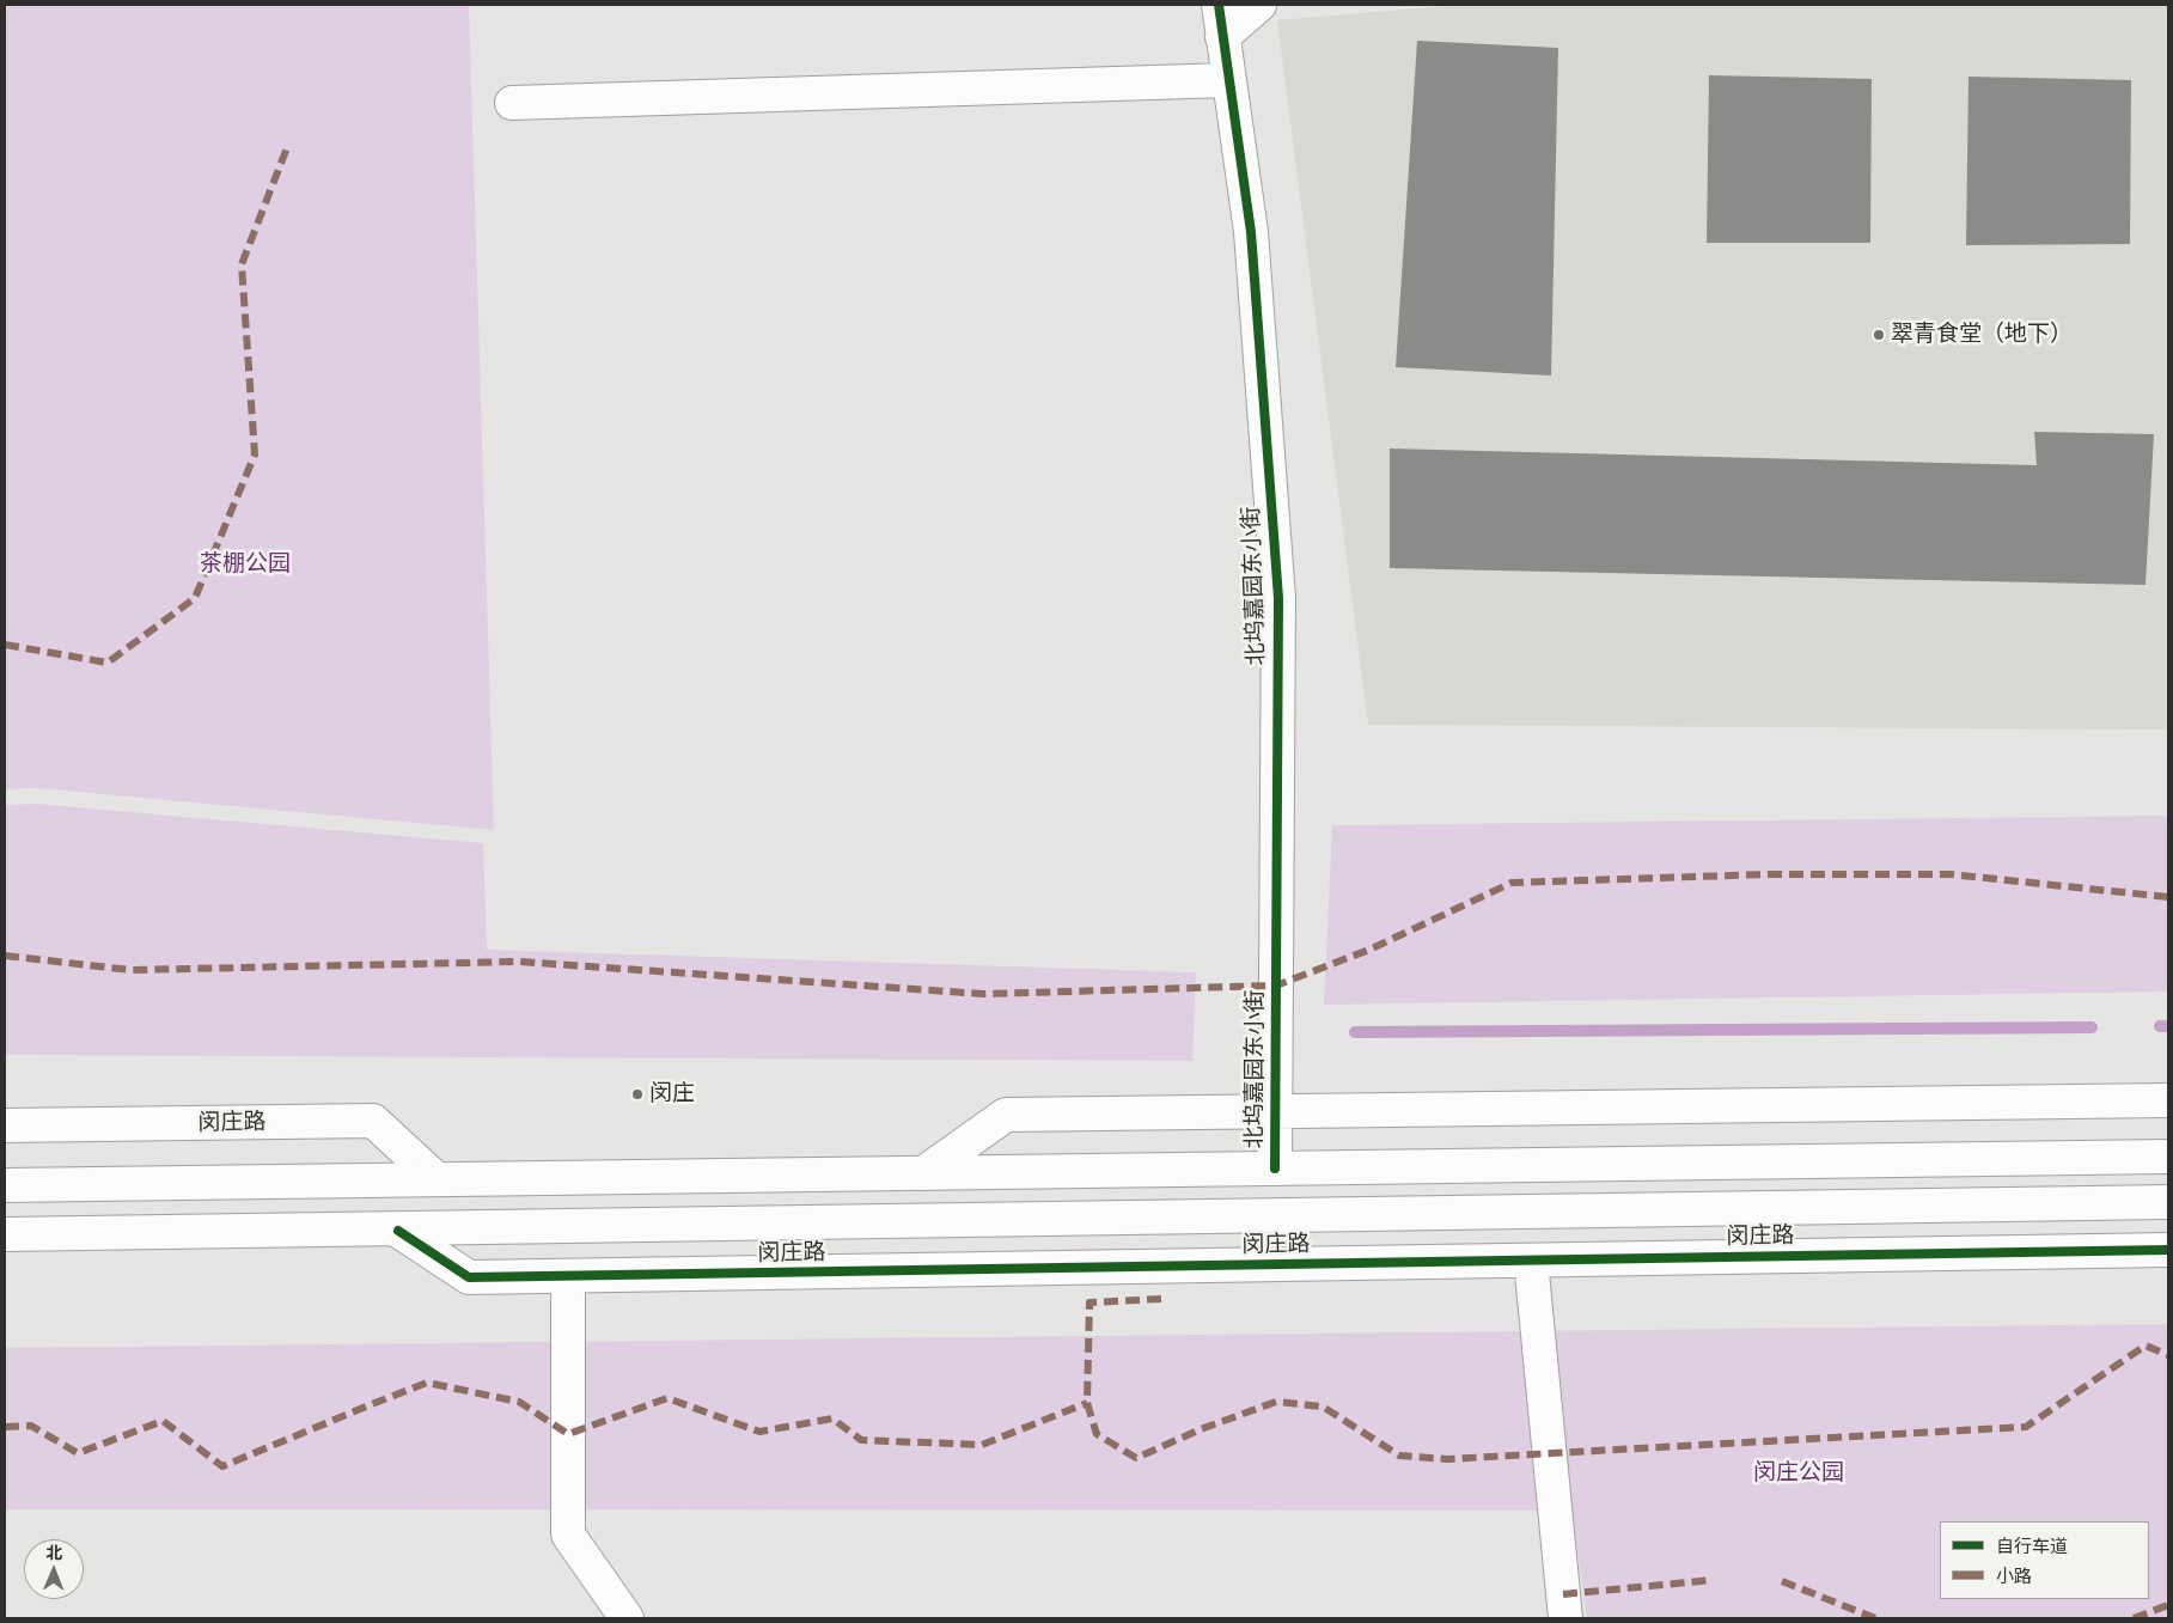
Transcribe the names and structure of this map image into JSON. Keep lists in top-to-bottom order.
{
  "streets": {
    "street": ["北坞嘉园东小街", "闵庄路"]
  },
  "parks": ["茶棚公园", "闵庄公园"],
  "places": ["翠青食堂（地下）", "闵庄"],
  "legend": ["自行车道", "小路"],
  "north": "top"
}
